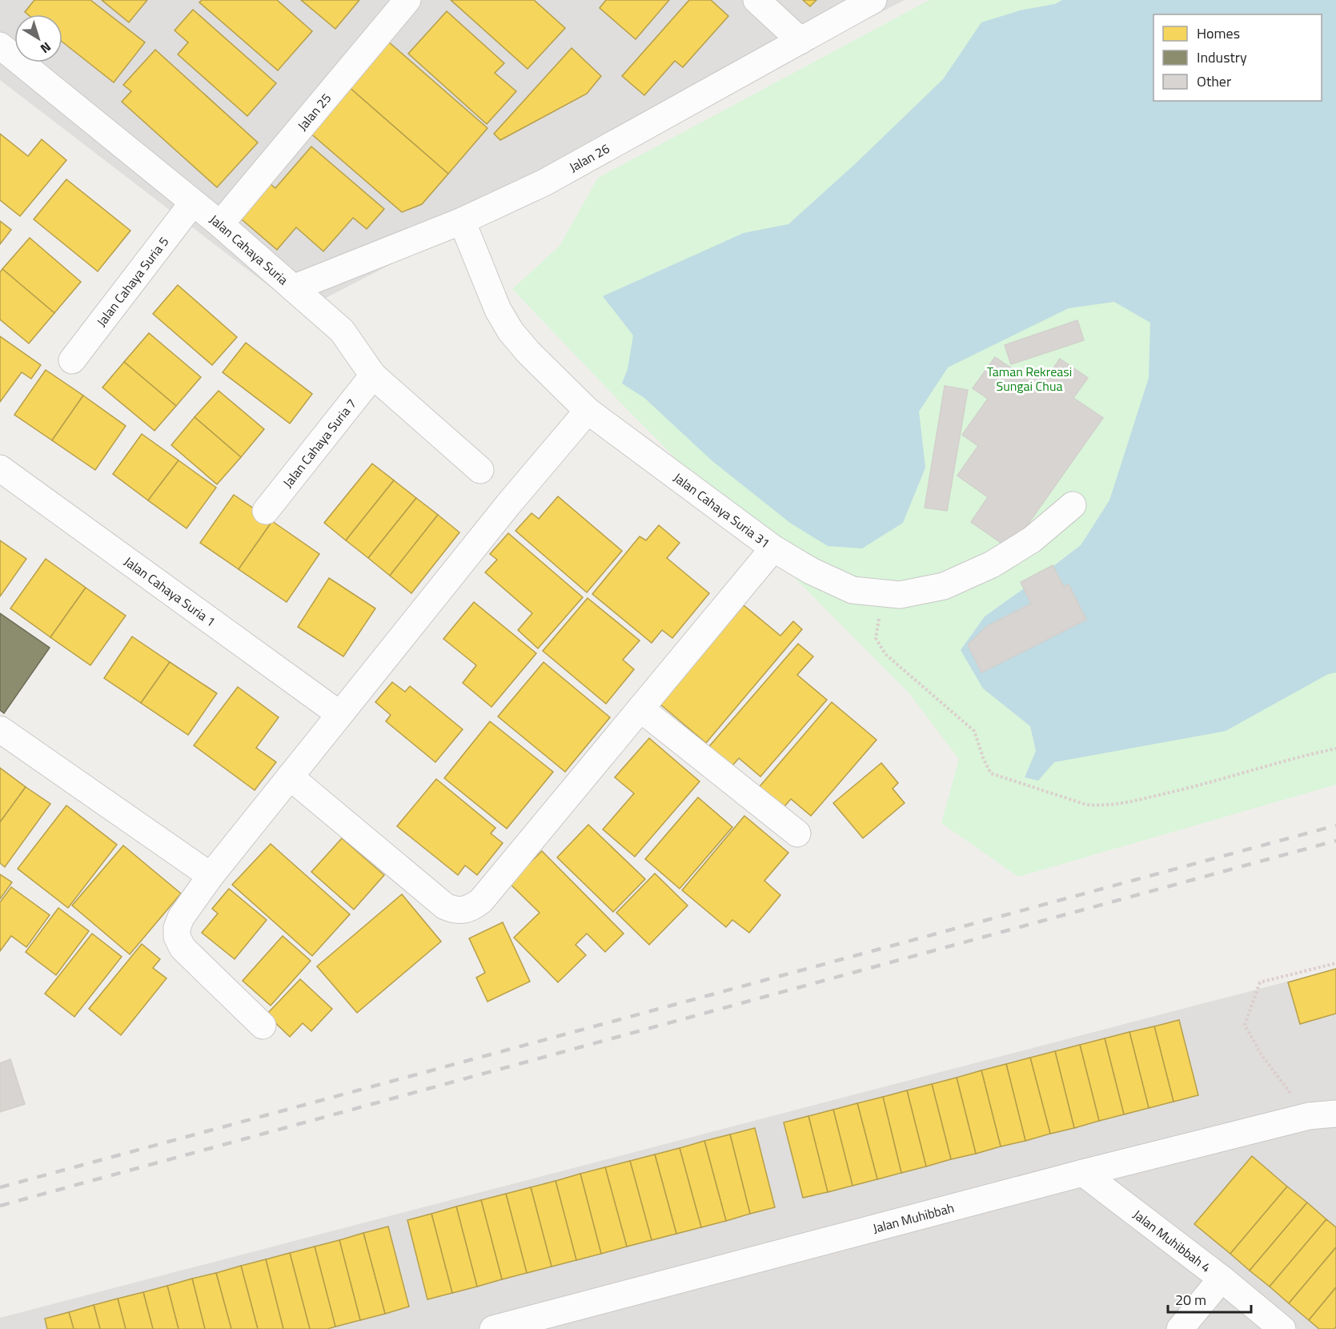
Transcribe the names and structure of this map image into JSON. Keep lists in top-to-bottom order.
{
  "streets": {
    "street": [
      "Jalan 25",
      "Jalan 26",
      "Jalan Cahaya Suria",
      "Jalan Cahaya Suria 5",
      "Jalan Cahaya Suria 7",
      "Jalan Cahaya Suria 31",
      "Jalan Cahaya Suria 1",
      "Jalan Muhibbah",
      "Jalan Muhibbah 4"
    ]
  },
  "crossings": [
    ["Jalan 25", "Jalan Cahaya Suria"],
    ["Jalan 26", "Jalan Cahaya Suria"],
    ["Jalan 26", "Jalan Cahaya Suria 31"],
    ["Jalan Cahaya Suria", "Jalan Cahaya Suria 5"],
    ["Jalan Cahaya Suria", "Jalan Cahaya Suria 7"],
    ["Jalan Muhibbah", "Jalan Muhibbah 4"]
  ],
  "parks": ["Taman Rekreasi Sungai Chua"],
  "legend": ["Homes", "Industry", "Other"],
  "scale_bar": "20 m",
  "north": "bottom right"
}
